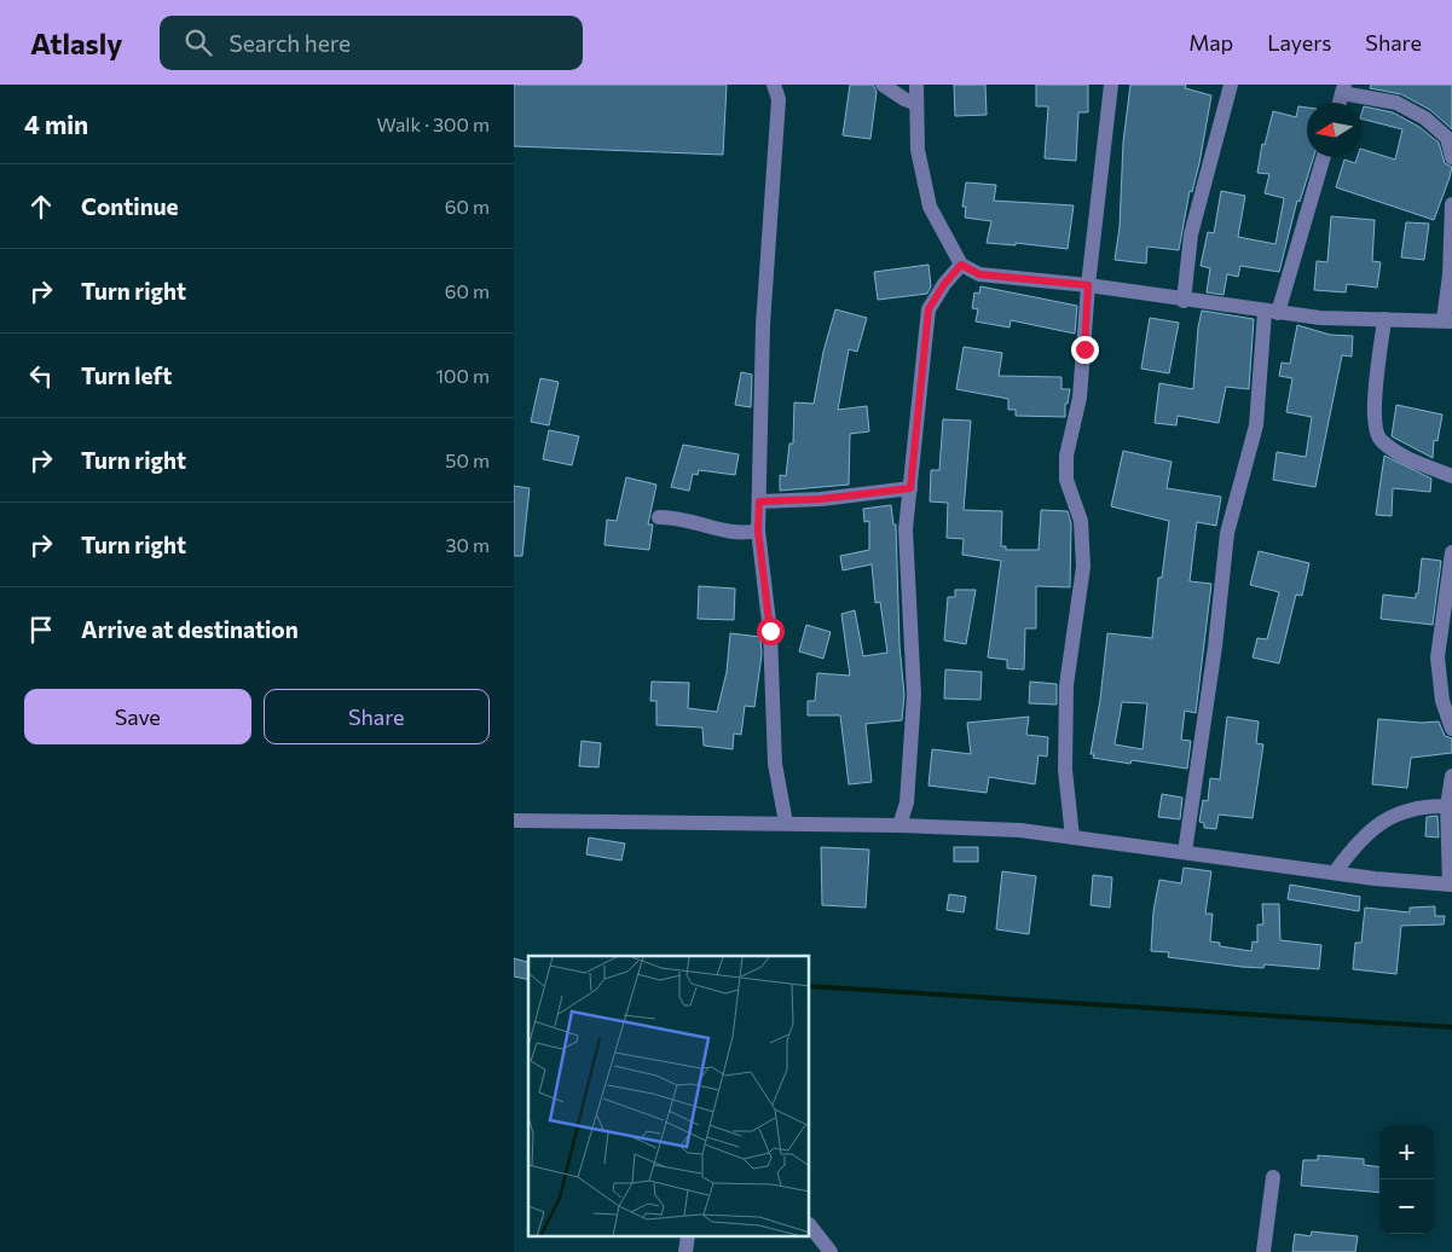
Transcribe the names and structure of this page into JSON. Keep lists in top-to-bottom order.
{
  "north": "left",
  "page": {
    "header": "Atlasly",
    "search": "Search here",
    "nav": ["Map", "Layers", "Share"],
    "heading": ["4 min", "Walk · 300 m"],
    "list": [
      ["Continue", "60 m"],
      ["Turn right", "60 m"],
      ["Turn left", "100 m"],
      ["Turn right", "50 m"],
      ["Turn right", "30 m"],
      "Arrive at destination"
    ],
    "buttons": ["Save", "Share"],
    "map_buttons": ["+", "−"]
  }
}
